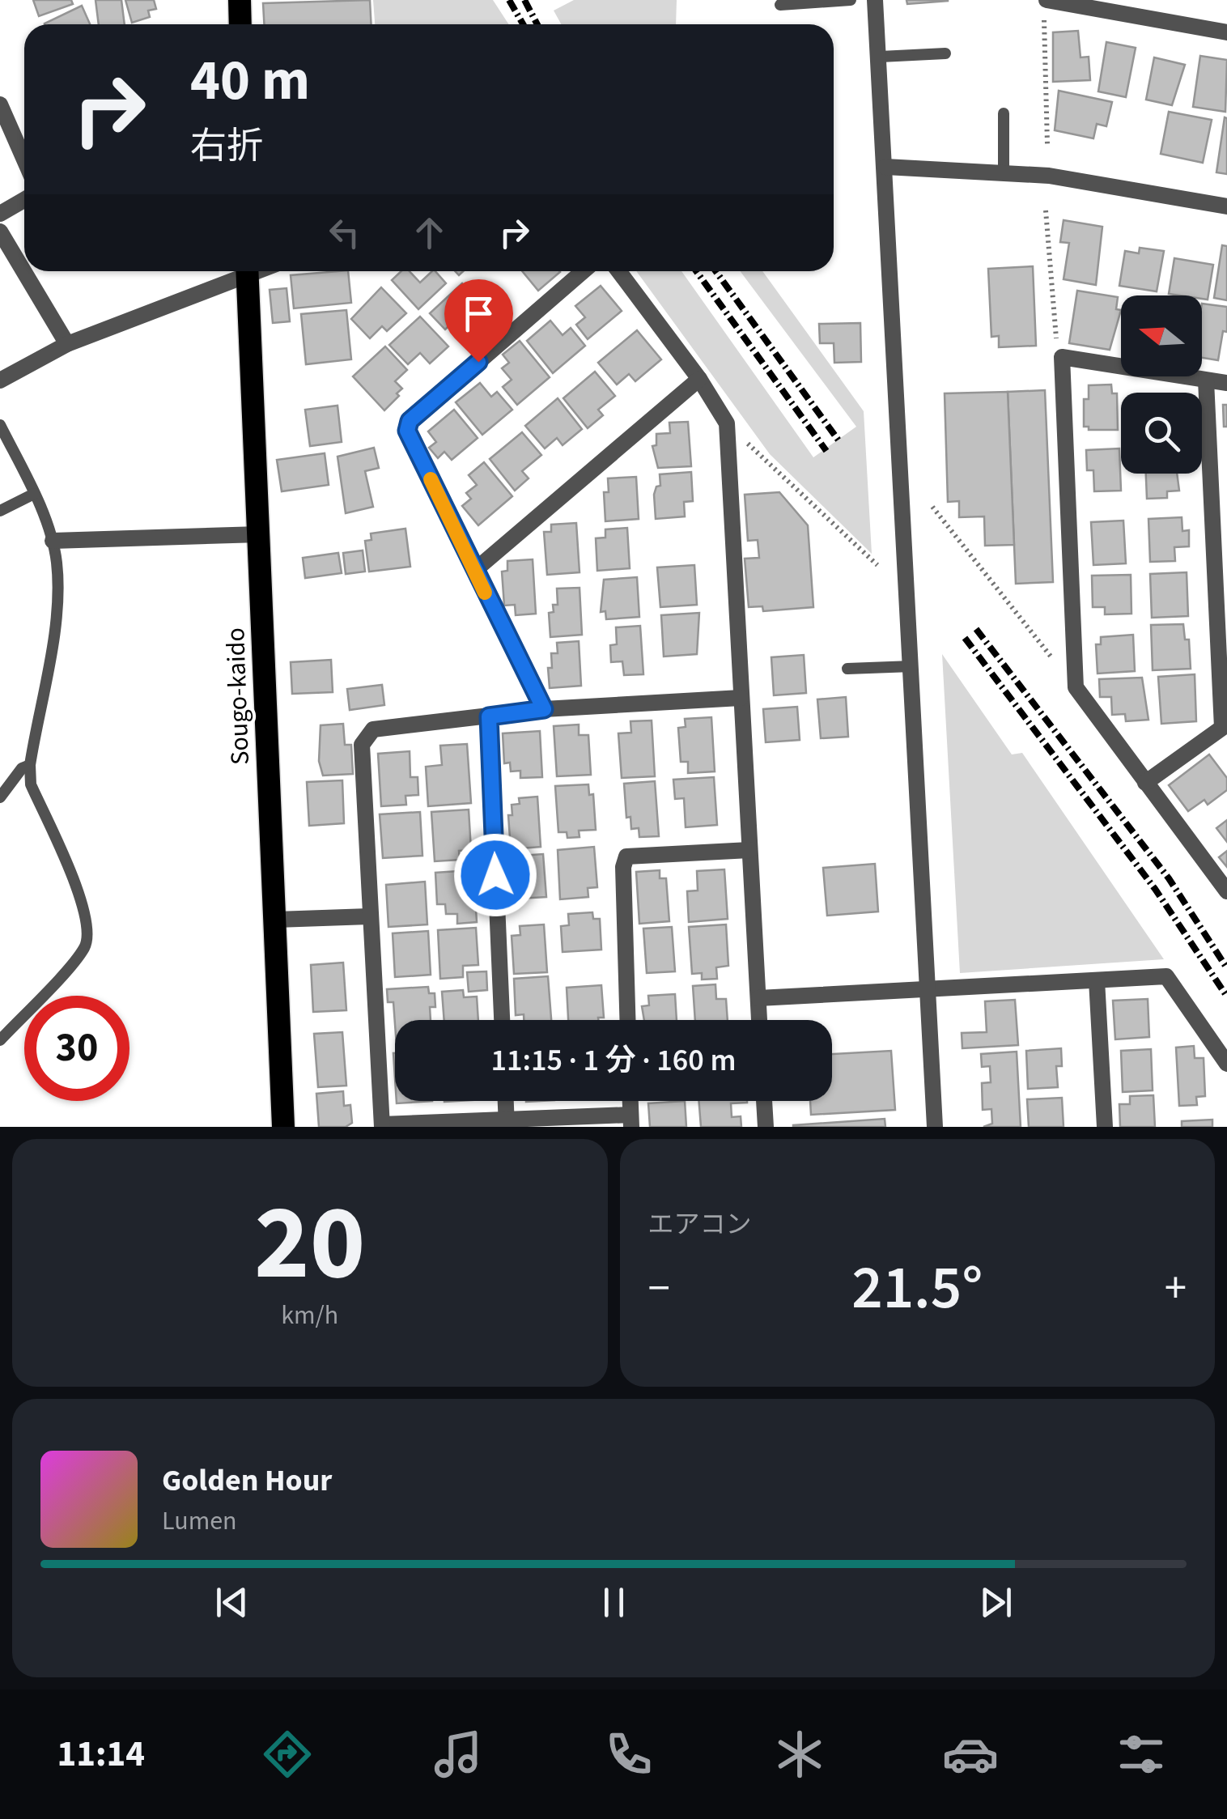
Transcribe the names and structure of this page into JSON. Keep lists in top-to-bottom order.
{
  "streets": {
    "highway": ["Sougo-kaido"]
  },
  "north": "left",
  "page": {
    "turn": ["40 m", "右折"],
    "limit": "30",
    "trip": "11:15 · 1 分 · 160 m",
    "tile": [
      ["20", "km/h"],
      "エアコン"
    ],
    "heat": ["−", "21.5°", "+"],
    "song": ["Golden Hour", "Lumen"],
    "tabs": "11:14"
  }
}
